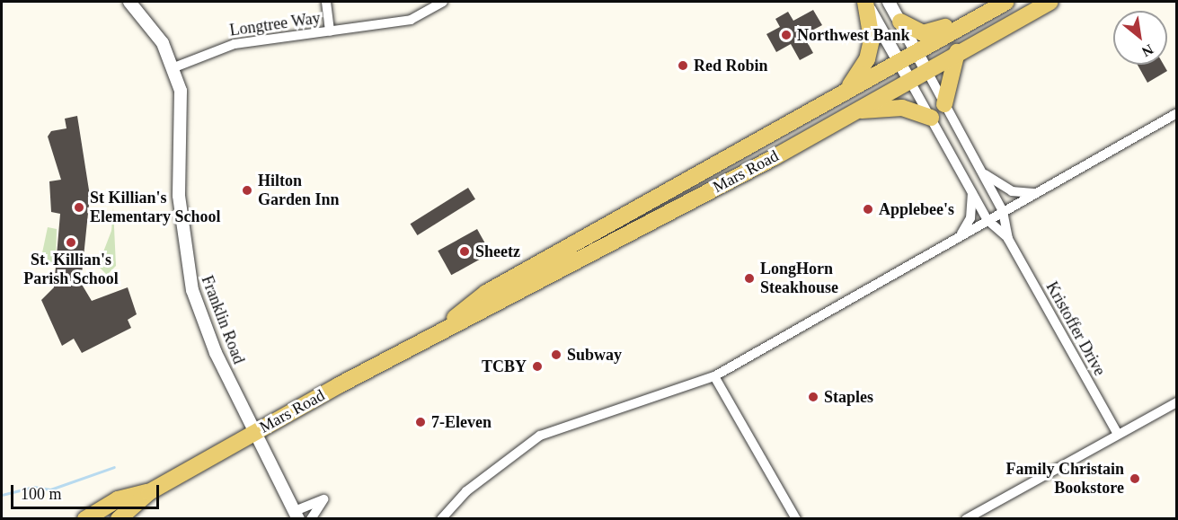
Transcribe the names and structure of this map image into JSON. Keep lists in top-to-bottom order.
{
  "streets": {
    "main road": ["Mars Road"],
    "street": ["Longtree Way", "Franklin Road", "Kristoffer Drive"]
  },
  "crossings": [
    ["Longtree Way", "Franklin Road"],
    ["Mars Road", "Franklin Road"],
    ["Mars Road", "Kristoffer Drive"]
  ],
  "places": [
    "Northwest Bank",
    "Red Robin",
    "Hilton Garden Inn",
    "St Killian's Elementary School",
    "Applebee's",
    "St. Killian's Parish School",
    "Sheetz",
    "LongHorn Steakhouse",
    "Subway",
    "TCBY",
    "Staples",
    "7-Eleven",
    "Family Christain Bookstore"
  ],
  "scale_bar": "100 m",
  "north": "bottom right"
}
